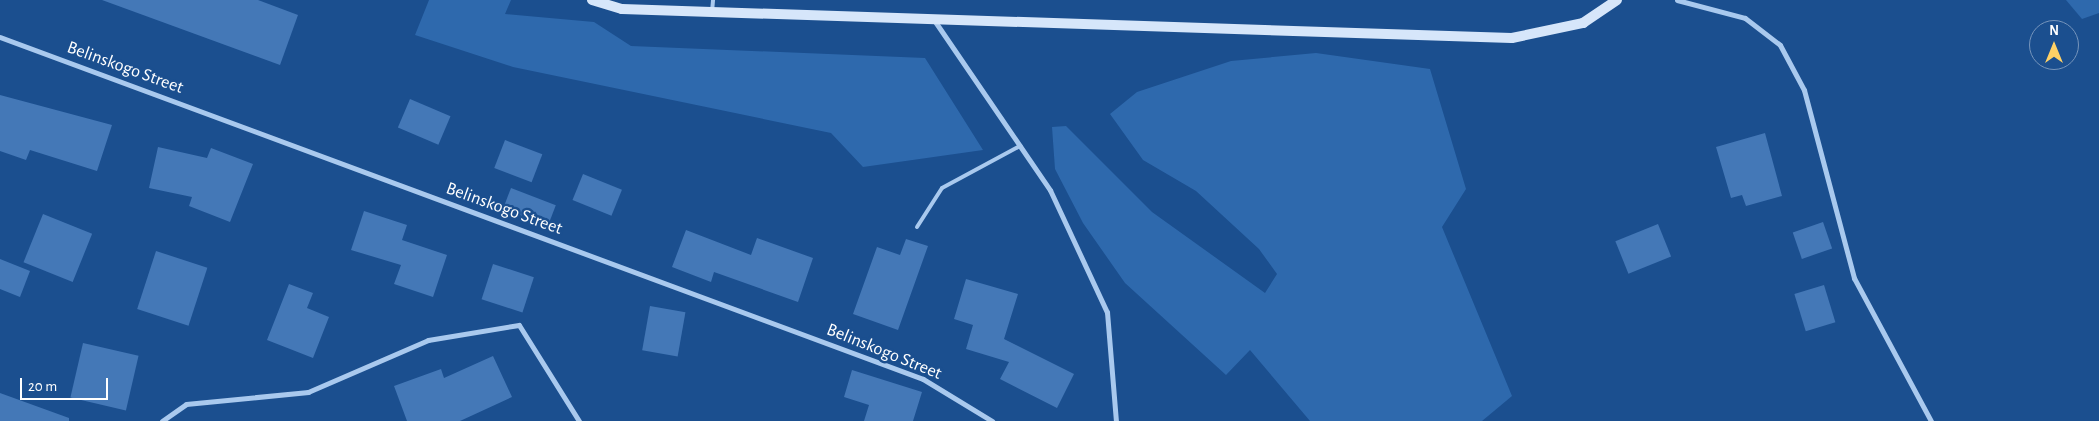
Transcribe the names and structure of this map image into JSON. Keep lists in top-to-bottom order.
{
  "streets": {
    "street": ["Belinskogo Street"]
  },
  "scale_bar": "20 m",
  "north": "top"
}
